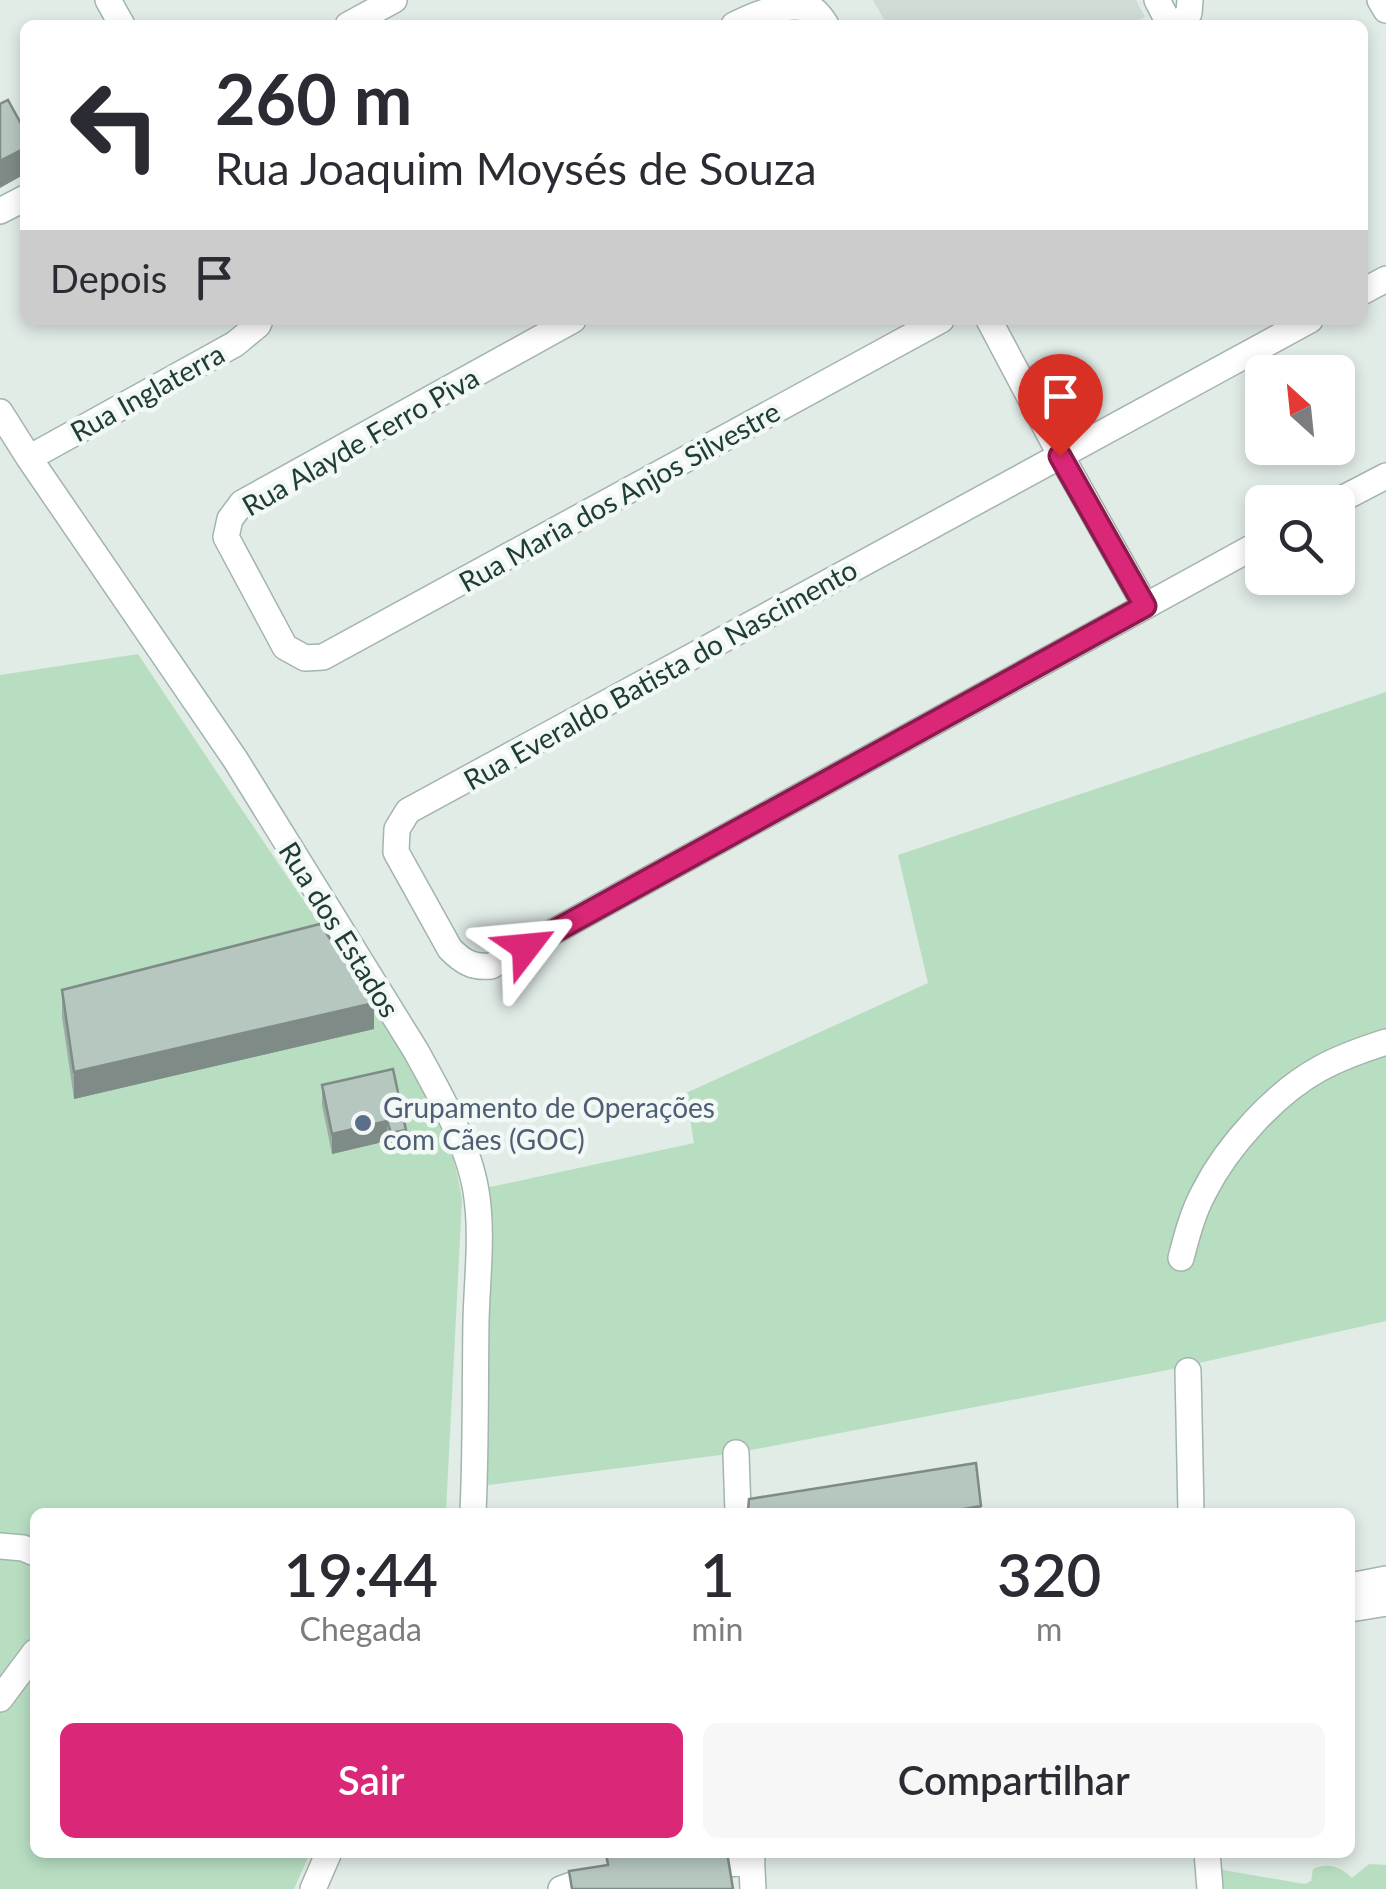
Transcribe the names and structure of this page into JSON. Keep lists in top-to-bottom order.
{
  "streets": {
    "street": [
      "Rua Inglaterra",
      "Rua Alayde Ferro Piva",
      "Rua Maria dos Anjos Silvestre",
      "Rua Everaldo Batista do Nascimento",
      "Rua dos Estados"
    ]
  },
  "crossings": [
    ["Rua Inglaterra", "Rua dos Estados"],
    ["Rua Alayde Ferro Piva", "Rua Maria dos Anjos Silvestre"]
  ],
  "places": ["Grupamento de Operações com Cães (GOC)"],
  "north": "top left",
  "page": {
    "turn": ["260 m", "Rua Joaquim Moysés de Souza"],
    "then": "Depois",
    "eta": [
      "19:44",
      "Chegada",
      "1",
      "min",
      "320",
      "m"
    ],
    "buttons": ["Sair", "Compartilhar"]
  }
}
